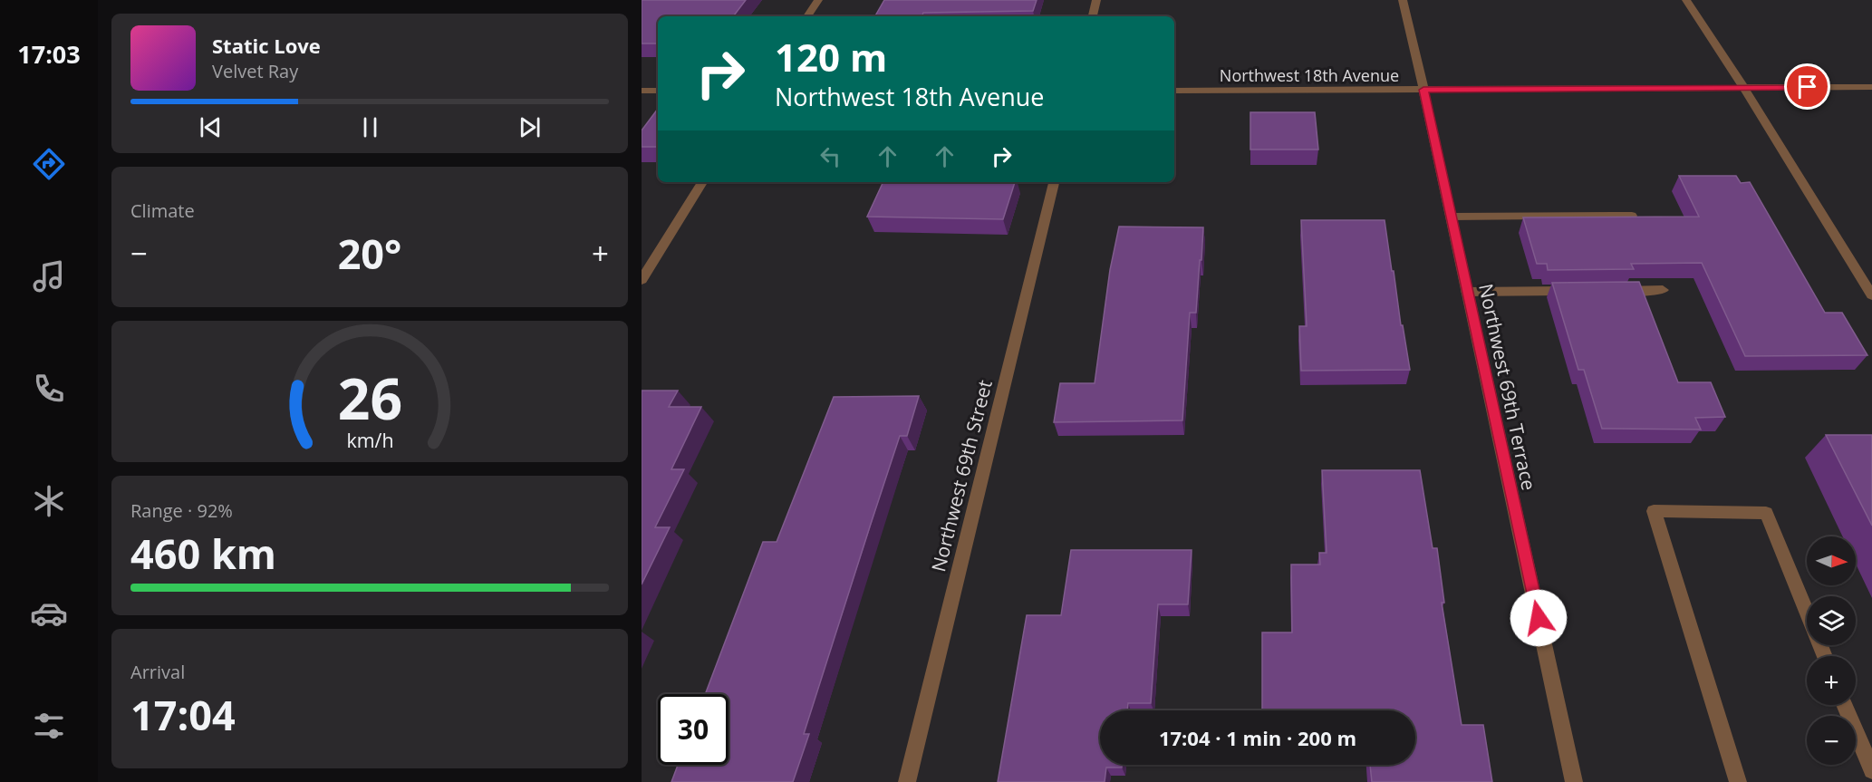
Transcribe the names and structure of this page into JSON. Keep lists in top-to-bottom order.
{
  "streets": {
    "street": ["Northwest 18th Avenue", "Northwest 69th Terrace", "Northwest 69th Street"]
  },
  "crossings": [
    ["Northwest 18th Avenue", "Northwest 69th Terrace"]
  ],
  "north": "right",
  "page": {
    "tabs": "17:03",
    "turn": ["120 m", "Northwest 18th Avenue"],
    "song": ["Static Love", "Velvet Ray"],
    "tile": [
      "Climate",
      ["Range · 92%", "460 km"],
      ["Arrival", "17:04"]
    ],
    "heat": ["−", "20°", "+"],
    "map_buttons": ["+", "−"],
    "limit": "30",
    "trip": "17:04 · 1 min · 200 m",
    "gauge": ["26", "km/h"]
  }
}
